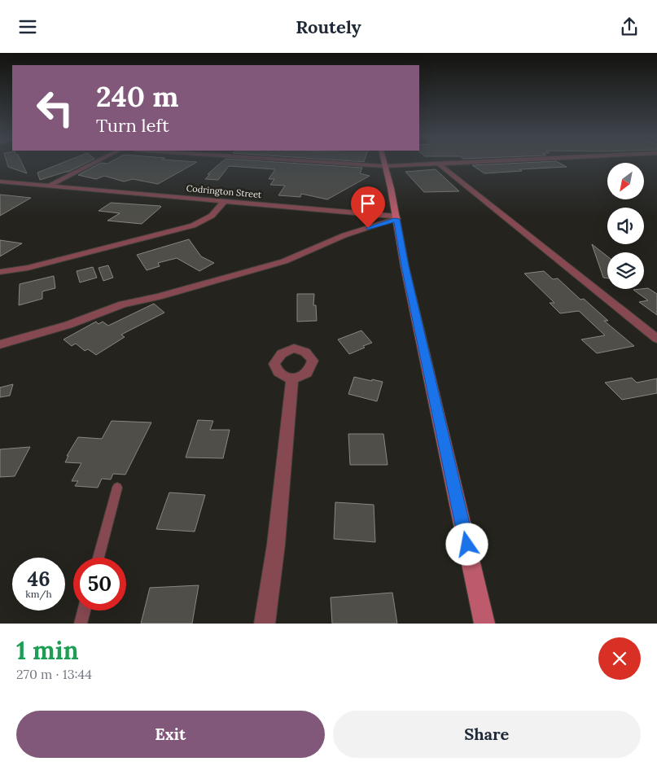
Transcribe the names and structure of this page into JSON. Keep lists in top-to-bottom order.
{
  "streets": {
    "street": ["Codrington Street"]
  },
  "north": "bottom left",
  "page": {
    "header": "Routely",
    "turn": ["240 m", "Turn left"],
    "speed": "46 km/h",
    "limit": "50",
    "heading": ["1 min", "270 m · 13:44"],
    "buttons": ["Exit", "Share"]
  }
}
